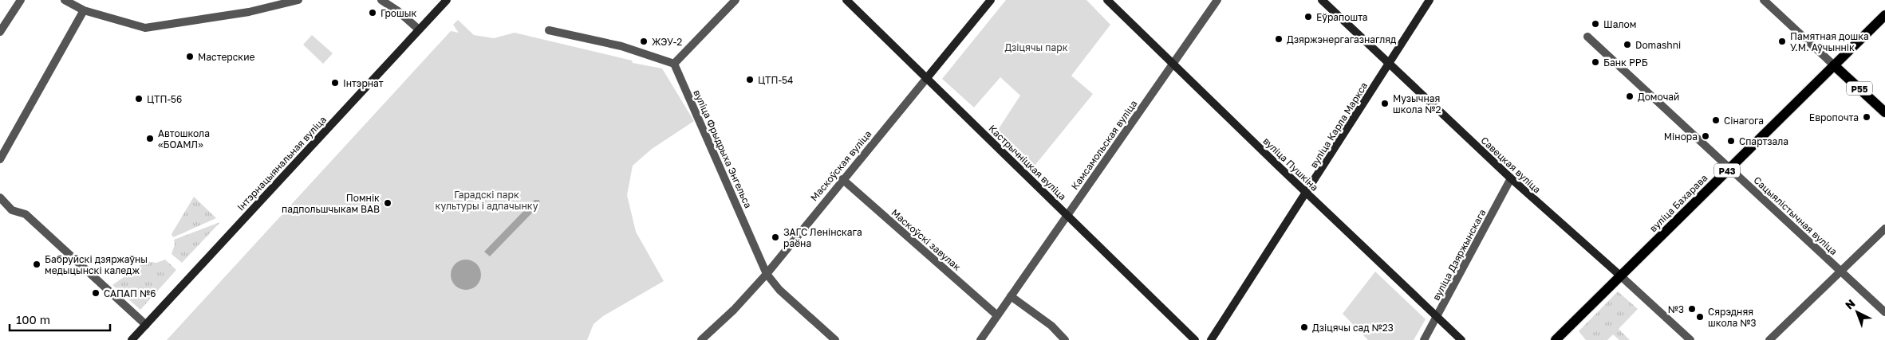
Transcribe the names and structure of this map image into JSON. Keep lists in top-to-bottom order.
{
  "streets": {
    "main road": [
      "Р55",
      "вуліца Карла Маркса",
      "Кастрычніцкая вуліца",
      "Інтэрнацыянальная вуліца",
      "вуліца Пушкіна",
      "Савецкая вуліца",
      "Маскоўская вуліца",
      "Р43",
      "вуліца Бахарава"
    ],
    "street": [
      "Камсамольская вуліца",
      "вуліца Фрыдрыха Энгельса",
      "Сацыялістычная вуліца",
      "Маскоўскі завулак",
      "вуліца Дзяржынскага"
    ]
  },
  "crossings": [
    ["Р55", "вуліца Бахарава"],
    ["вуліца Карла Маркса", "вуліца Пушкіна"],
    ["вуліца Карла Маркса", "Савецкая вуліца"],
    ["Камсамольская вуліца", "Кастрычніцкая вуліца"],
    ["Камсамольская вуліца", "вуліца Пушкіна"],
    ["Камсамольская вуліца", "Маскоўскі завулак"],
    ["вуліца Фрыдрыха Энгельса", "Маскоўская вуліца"],
    ["Кастрычніцкая вуліца", "Маскоўская вуліца"],
    ["вуліца Пушкіна", "вуліца Дзяржынскага"],
    ["Савецкая вуліца", "вуліца Бахарава"],
    ["Савецкая вуліца", "вуліца Дзяржынскага"],
    ["Маскоўская вуліца", "Маскоўскі завулак"],
    ["вуліца Бахарава", "Сацыялістычная вуліца"]
  ],
  "parks": ["Дзіцячы парк", "Гарадскі парк культуры і адпачынку"],
  "places": [
    "Грошык",
    "Еўрапошта",
    "Шалом",
    "Дзяржэнергагазнагляд",
    "ЖЭУ-2",
    "Памятная дошка У.М. Аўчыннік",
    "Domashni",
    "Мастерские",
    "Банк РРБ",
    "ЦТП-54",
    "Інтэрнат",
    "Домочай",
    "ЦТП-56",
    "Музычная школа №2",
    "Европочта",
    "Сінагога",
    "Мінора",
    "Автошкола «БОАМЛ»",
    "Спартзала",
    "Помнік падпольшчыкам ВАВ",
    "ЗАГС Ленінскага раёна",
    "Бабруйскі дзяржаўны медыцынскі каледж",
    "САПАП №6",
    "№3",
    "Сярэдняя школа №3",
    "Дзіцячы сад №23"
  ],
  "scale_bar": "100 m",
  "north": "top left"
}
